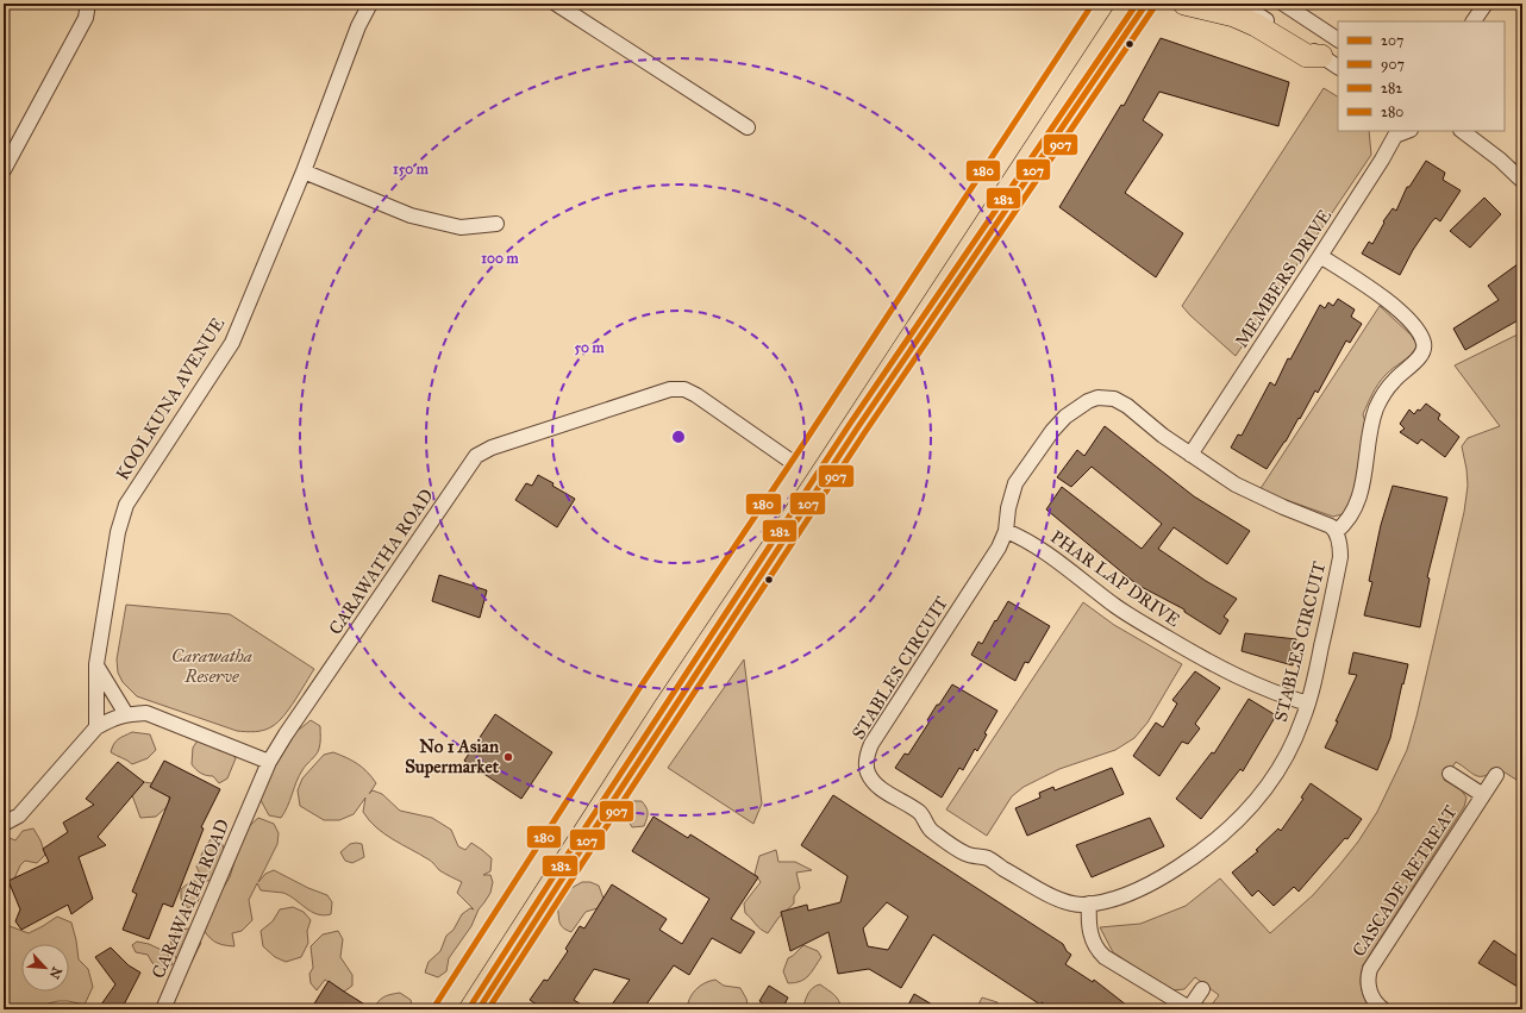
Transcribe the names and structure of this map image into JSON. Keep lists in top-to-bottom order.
{
  "streets": {
    "street": [
      "MEMBERS DRIVE",
      "KOOLKUNA AVENUE",
      "CARAWATHA ROAD",
      "PHAR LAP DRIVE",
      "STABLES CIRCUIT",
      "CASCADE RETREAT"
    ]
  },
  "crossings": [
    ["MEMBERS DRIVE", "STABLES CIRCUIT"],
    ["PHAR LAP DRIVE", "STABLES CIRCUIT"]
  ],
  "parks": ["Carawatha Reserve"],
  "places": ["No 1 Asian Supermarket"],
  "lines": [
    "transit line 207",
    "transit line 282",
    "transit line 280",
    "transit line 907"
  ],
  "legend": [
    "207",
    "907",
    "282",
    "280"
  ],
  "north": "bottom right",
  "rings": ["150 m", "100 m", "50 m"]
}
